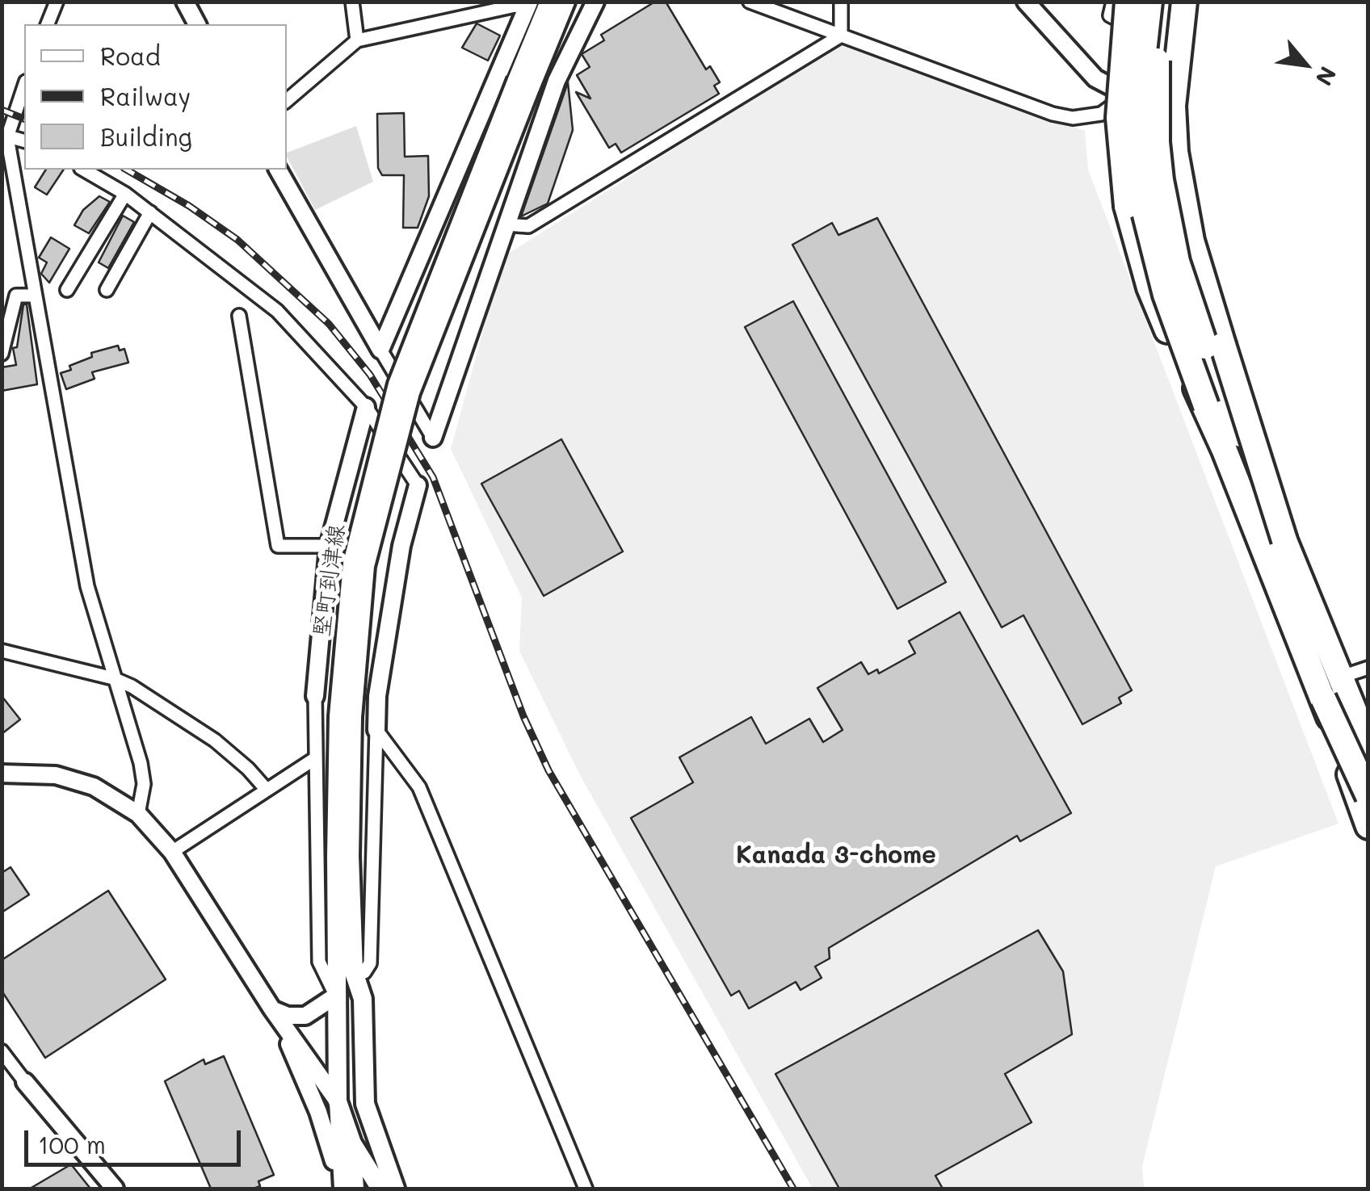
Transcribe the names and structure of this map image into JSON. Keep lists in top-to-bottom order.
{
  "streets": {
    "main road": ["堅町到津線"]
  },
  "districts": ["Kanada 3-chome"],
  "legend": ["Road", "Railway", "Building"],
  "scale_bar": "100 m",
  "north": "bottom right"
}
